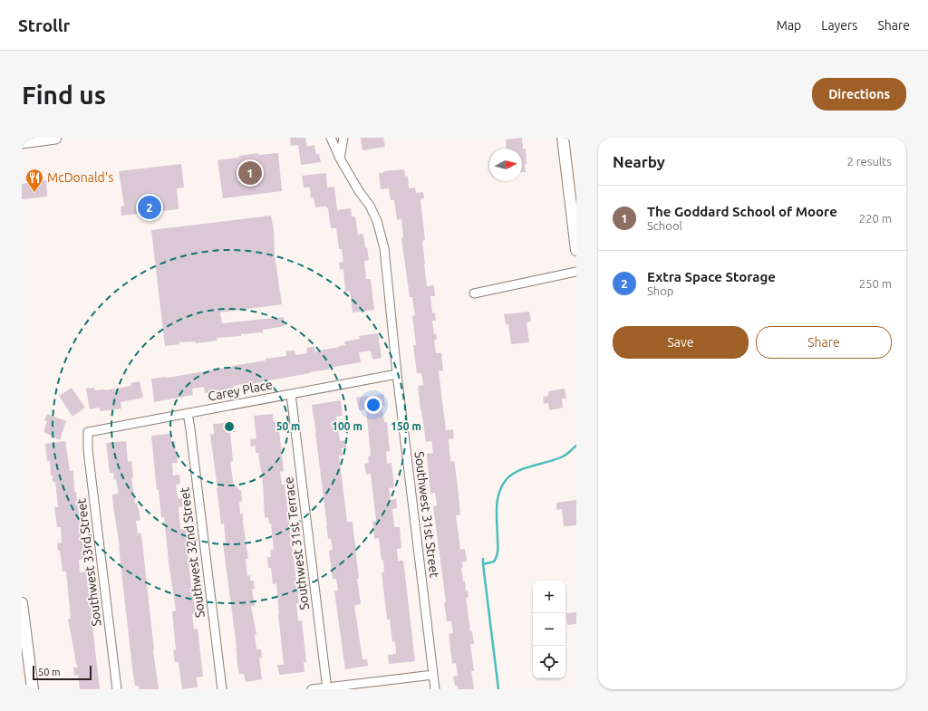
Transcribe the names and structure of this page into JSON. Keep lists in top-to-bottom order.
{
  "streets": {
    "street": [
      "Carey Place",
      "Southwest 31st Street",
      "Southwest 31st Terrace",
      "Southwest 32nd Street",
      "Southwest 33rd Street"
    ]
  },
  "crossings": [
    ["Carey Place", "Southwest 31st Street"],
    ["Carey Place", "Southwest 31st Terrace"],
    ["Carey Place", "Southwest 32nd Street"],
    ["Carey Place", "Southwest 33rd Street"]
  ],
  "places": {
    "restaurant": ["McDonald's"]
  },
  "scale_bar": "50 m",
  "north": "right",
  "page": {
    "header": "Strollr",
    "nav": ["Map", "Layers", "Share"],
    "buttons": [
      "Directions",
      ["Save", "Share"]
    ],
    "title": "Find us",
    "heading": ["Nearby", "2 results"],
    "pins": ["1", "2"],
    "list": [
      {
        "mark": "1",
        "name": "The Goddard School of Moore",
        "note": "School",
        "value": "220 m"
      },
      {
        "mark": "2",
        "name": "Extra Space Storage",
        "note": "Shop",
        "value": "250 m"
      }
    ],
    "map_buttons": ["+", "−"],
    "scale": "50 m"
  },
  "rings": ["50 m", "100 m", "150 m"]
}
